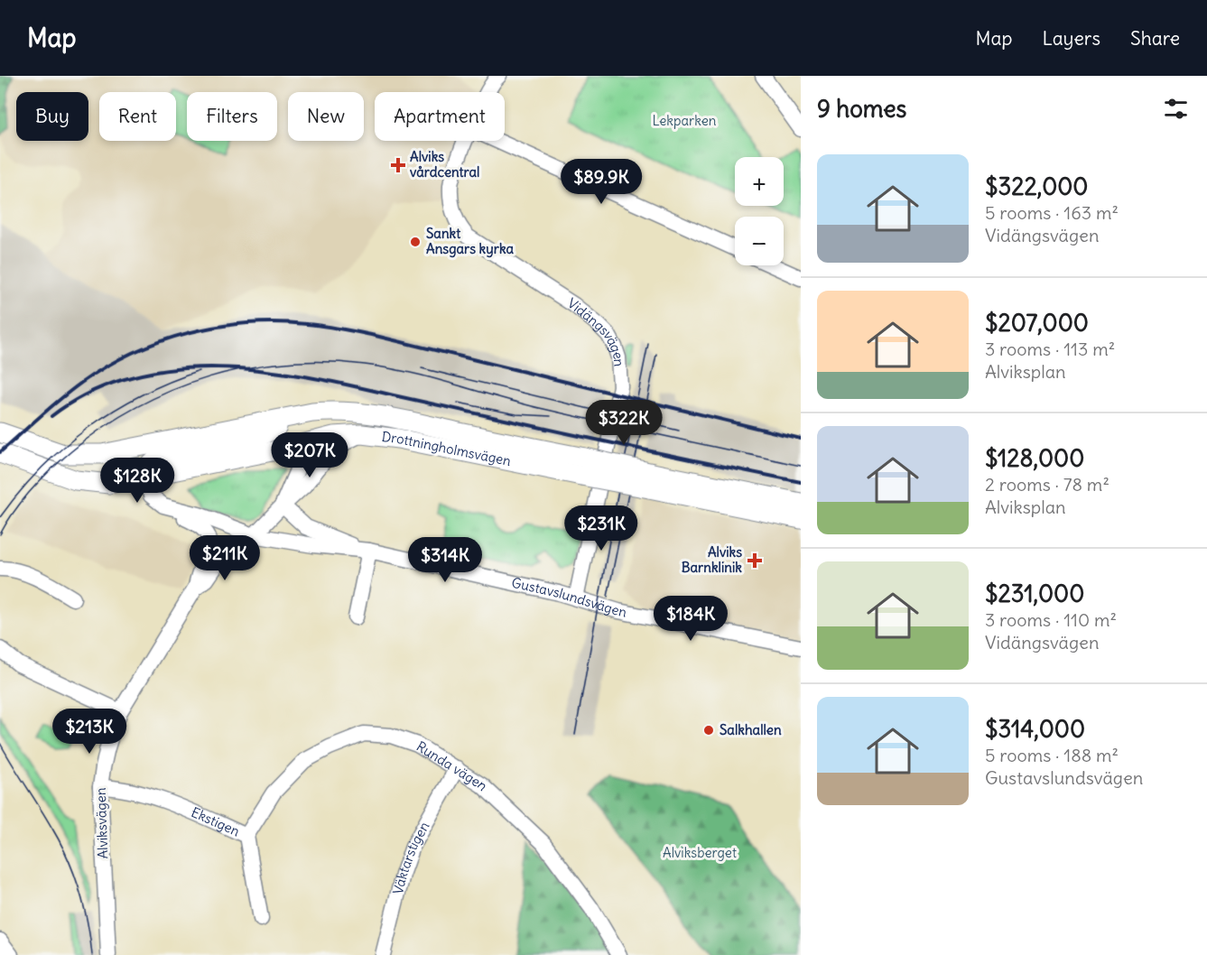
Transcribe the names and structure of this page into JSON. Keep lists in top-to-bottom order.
{
  "streets": {
    "main road": ["Drottningholmsvägen"],
    "street": [
      "Vidängsvägen",
      "Gustavslundsvägen",
      "Runda vägen",
      "Ekstigen",
      "Alviksvägen",
      "Väktarstigen"
    ]
  },
  "crossings": [
    ["Vidängsvägen", "Gustavslundsvägen"],
    ["Drottningholmsvägen", "Alviksvägen"],
    ["Gustavslundsvägen", "Alviksvägen"],
    ["Runda vägen", "Ekstigen"],
    ["Runda vägen", "Väktarstigen"],
    ["Ekstigen", "Alviksvägen"]
  ],
  "parks": ["Lekparken", "Alviksberget"],
  "places": {
    "health": ["Alviks vårdcentral", "Alviks Barnklinik"],
    "other": ["Sankt Ansgars kyrka", "Salkhallen"]
  },
  "page": {
    "header": "Map",
    "nav": ["Map", "Layers", "Share"],
    "heading": "9 homes",
    "chip": [
      "Buy",
      "Rent",
      "Filters",
      "New",
      "Apartment"
    ],
    "list": [
      {
        "name": "$322,000",
        "note": "5 rooms · 163 m² · Vidängsvägen"
      },
      {
        "name": "$207,000",
        "note": "3 rooms · 113 m² · Alviksplan"
      },
      {
        "name": "$128,000",
        "note": "2 rooms · 78 m² · Alviksplan"
      },
      {
        "name": "$231,000",
        "note": "3 rooms · 110 m² · Vidängsvägen"
      },
      {
        "name": "$314,000",
        "note": "5 rooms · 188 m² · Gustavslundsvägen"
      }
    ],
    "map_buttons": ["+", "−"],
    "price": [
      "$89.9K",
      "$322K",
      "$207K",
      "$128K",
      "$231K",
      "$211K",
      "$314K",
      "$184K",
      "$213K"
    ]
  }
}
